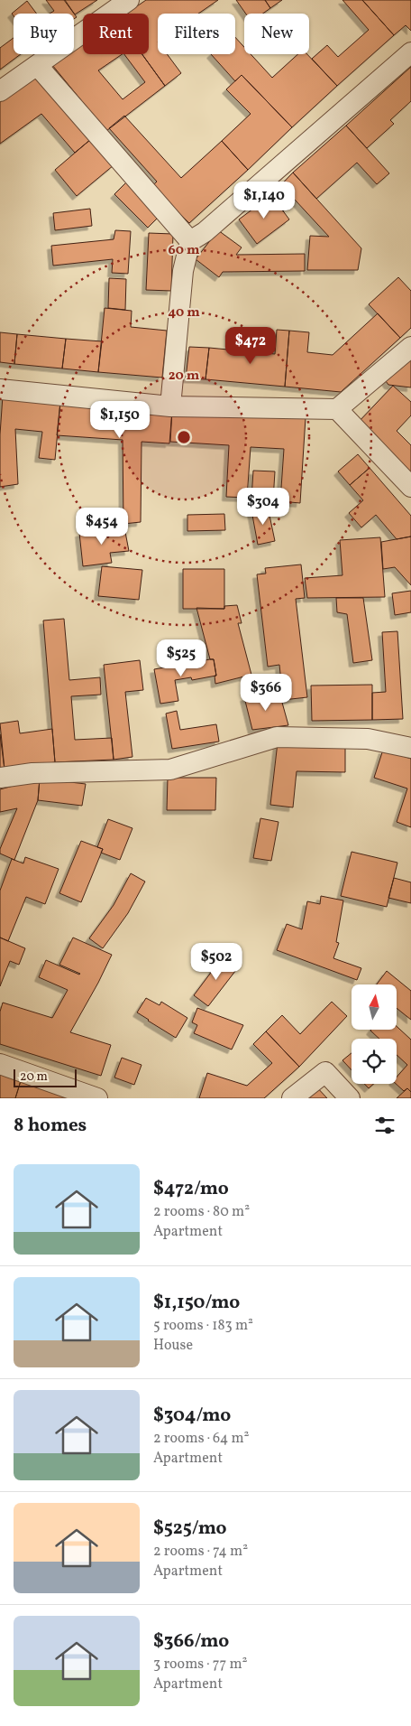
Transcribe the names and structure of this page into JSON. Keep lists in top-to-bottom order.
{
  "scale_bar": "20 m",
  "north": "top",
  "page": {
    "chip": [
      "Buy",
      "Rent",
      "Filters",
      "New"
    ],
    "price": [
      "$1,140",
      "$472",
      "$1,150",
      "$304",
      "$454",
      "$525",
      "$366",
      "$502"
    ],
    "scale": "20 m",
    "heading": "8 homes",
    "list": [
      {
        "name": "$472/mo",
        "note": "2 rooms · 80 m² · Apartment"
      },
      {
        "name": "$1,150/mo",
        "note": "5 rooms · 183 m² · House"
      },
      {
        "name": "$304/mo",
        "note": "2 rooms · 64 m² · Apartment"
      },
      {
        "name": "$525/mo",
        "note": "2 rooms · 74 m² · Apartment"
      },
      {
        "name": "$366/mo",
        "note": "3 rooms · 77 m² · Apartment"
      }
    ]
  },
  "rings": ["60 m", "40 m", "20 m"]
}
